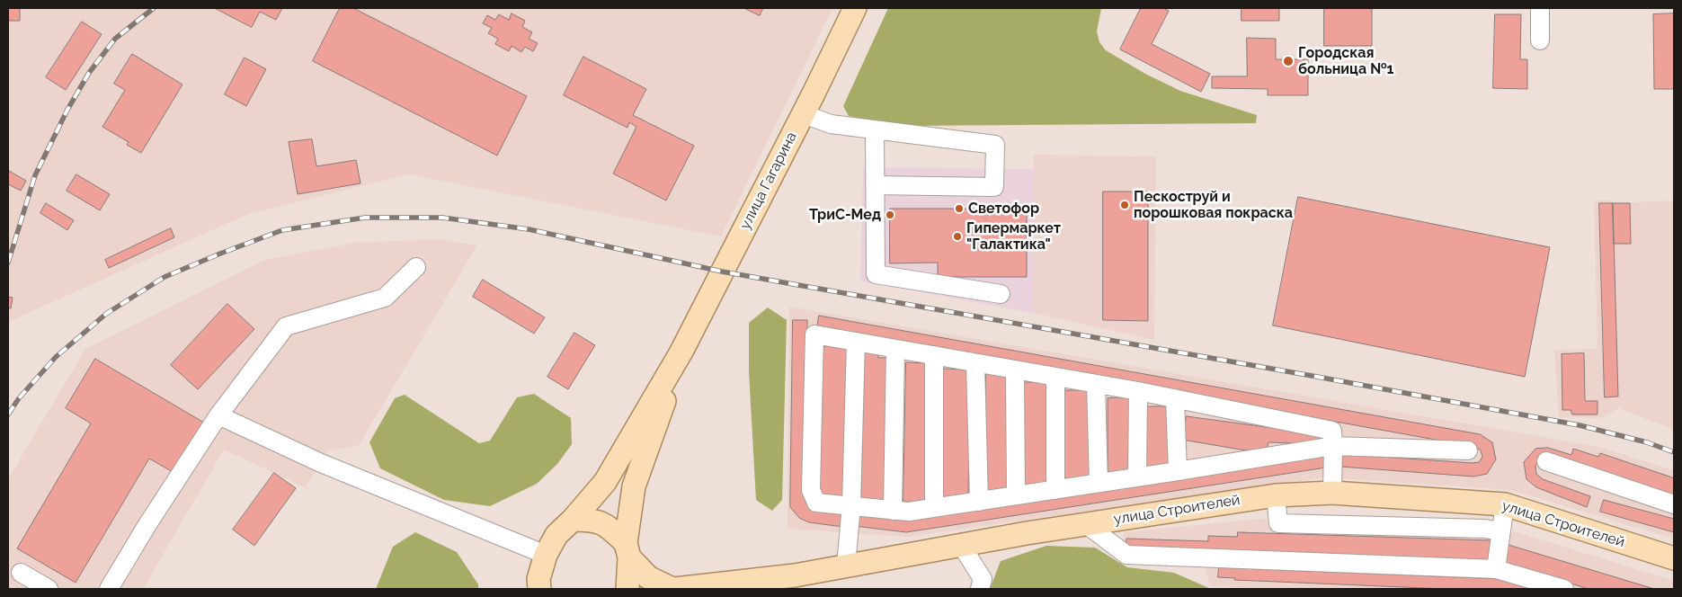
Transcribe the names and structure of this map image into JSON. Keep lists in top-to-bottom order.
{
  "streets": {
    "main road": ["улица Гагарина", "улица Строителей"]
  },
  "places": [
    "Городская больница №1",
    "Пескоструй и порошковая покраска",
    "Светофор",
    "ТриС-Мед",
    "Гипермаркет \"Галактика\""
  ]
}
